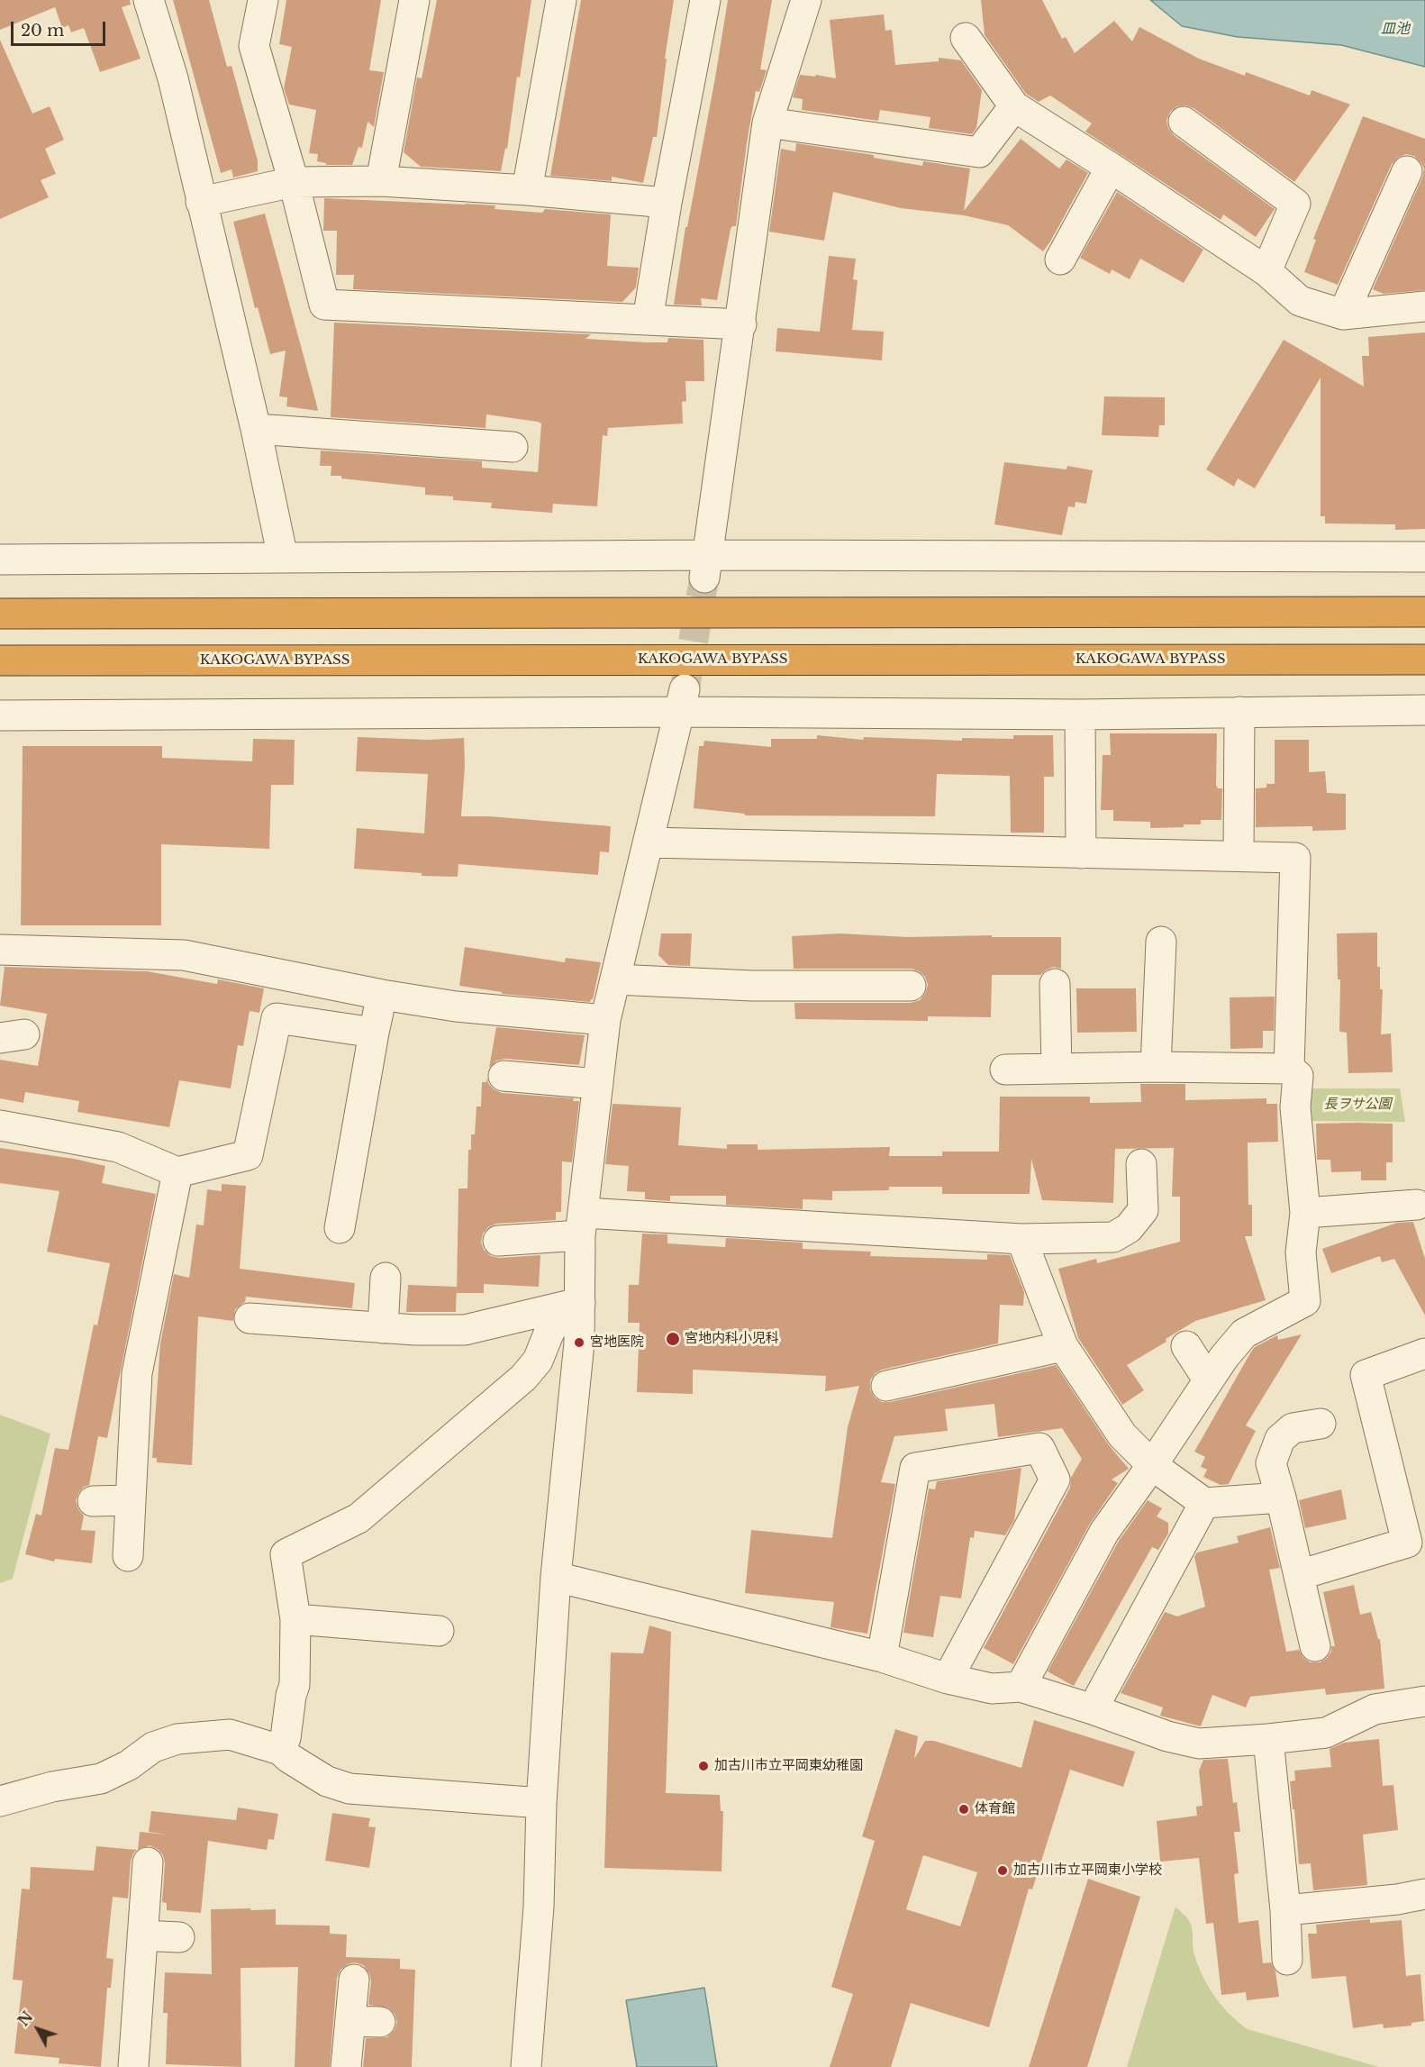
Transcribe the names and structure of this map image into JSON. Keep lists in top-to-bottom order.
{
  "streets": {
    "highway": ["KAKOGAWA BYPASS"]
  },
  "water": ["皿池"],
  "parks": ["長ヲサ公園"],
  "places": [
    "宮地内科小児科",
    "宮地医院",
    "加古川市立平岡東幼稚園",
    "体育館",
    "加古川市立平岡東小学校"
  ],
  "scale_bar": "20 m",
  "north": "top left"
}
